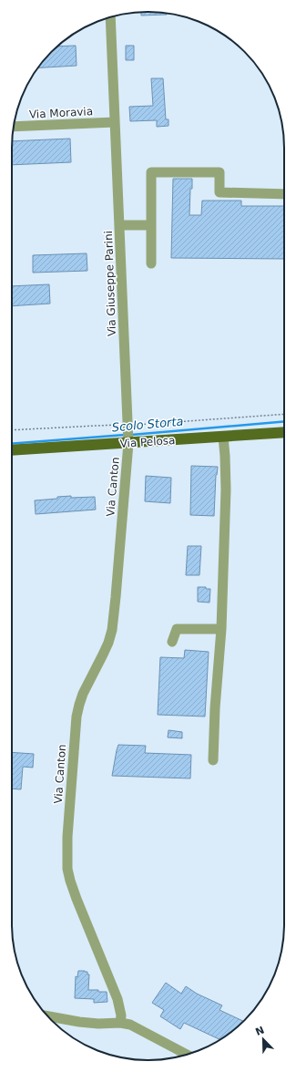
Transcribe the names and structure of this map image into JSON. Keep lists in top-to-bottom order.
{
  "streets": {
    "main road": ["Via Pelosa"],
    "street": ["Via Moravia", "Via Giuseppe Parini", "Via Canton"]
  },
  "crossings": [
    ["Via Moravia", "Via Giuseppe Parini"],
    ["Via Giuseppe Parini", "Via Pelosa"],
    ["Via Giuseppe Parini", "Via Canton"],
    ["Via Pelosa", "Via Canton"]
  ],
  "water": ["Scolo Storta"],
  "north": "top left"
}
